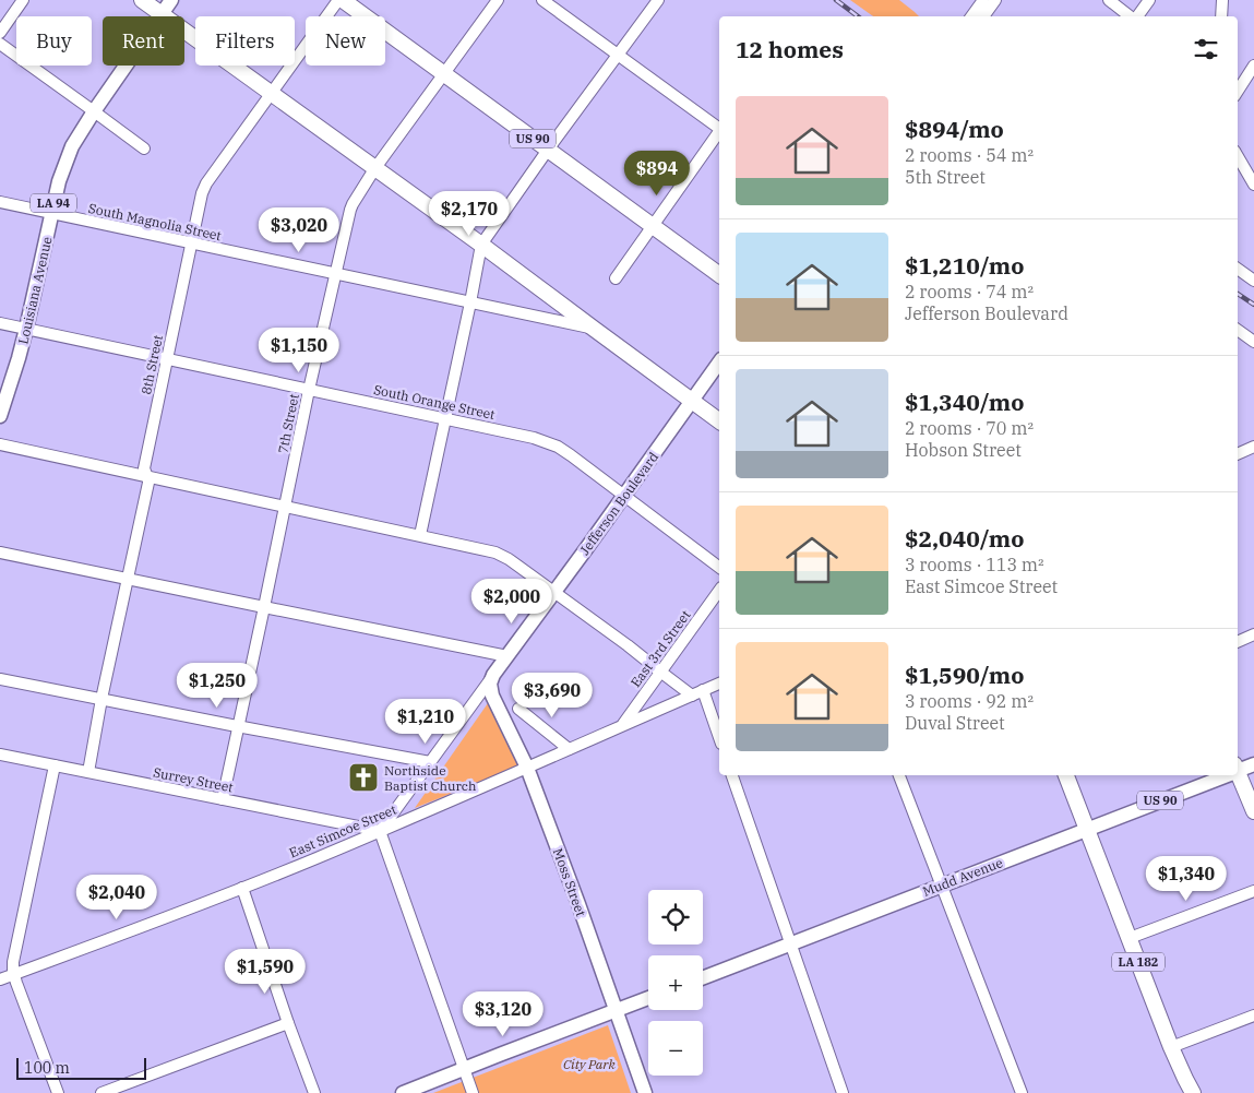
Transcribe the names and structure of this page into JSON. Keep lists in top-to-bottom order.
{
  "streets": {
    "highway": ["US 90", "LA 182"],
    "main road": [
      "LA 94",
      "Louisiana Avenue",
      "Jefferson Boulevard",
      "Mudd Avenue",
      "Moss Street"
    ],
    "street": [
      "South Magnolia Street",
      "8th Street",
      "South Orange Street",
      "7th Street",
      "East 3rd Street",
      "Surrey Street",
      "East Simcoe Street"
    ]
  },
  "crossings": [
    ["US 90", "7th Street"],
    ["South Magnolia Street", "Louisiana Avenue"],
    ["South Magnolia Street", "8th Street"],
    ["South Magnolia Street", "7th Street"],
    ["Louisiana Avenue", "South Orange Street"],
    ["8th Street", "South Orange Street"],
    ["8th Street", "Surrey Street"],
    ["South Orange Street", "7th Street"],
    ["South Orange Street", "Jefferson Boulevard"],
    ["7th Street", "Surrey Street"],
    ["Jefferson Boulevard", "Surrey Street"],
    ["Jefferson Boulevard", "East Simcoe Street"],
    ["Jefferson Boulevard", "Moss Street"],
    ["East 3rd Street", "East Simcoe Street"],
    ["Surrey Street", "East Simcoe Street"],
    ["East Simcoe Street", "Moss Street"],
    ["Mudd Avenue", "LA 182"]
  ],
  "parks": ["City Park"],
  "places": {
    "church": ["Northside Baptist Church"]
  },
  "scale_bar": "100 m",
  "page": {
    "chip": [
      "Buy",
      "Rent",
      "Filters",
      "New"
    ],
    "heading": "12 homes",
    "list": [
      {
        "name": "$894/mo",
        "note": "2 rooms · 54 m² · 5th Street"
      },
      {
        "name": "$1,210/mo",
        "note": "2 rooms · 74 m² · Jefferson Boulevard"
      },
      {
        "name": "$1,340/mo",
        "note": "2 rooms · 70 m² · Hobson Street"
      },
      {
        "name": "$2,040/mo",
        "note": "3 rooms · 113 m² · East Simcoe Street"
      },
      {
        "name": "$1,590/mo",
        "note": "3 rooms · 92 m² · Duval Street"
      }
    ],
    "price": [
      "$894",
      "$2,170",
      "$3,020",
      "$1,150",
      "$2,000",
      "$1,250",
      "$3,690",
      "$1,210",
      "$1,340",
      "$2,040",
      "$1,590",
      "$3,120"
    ],
    "map_buttons": ["+", "−"],
    "scale": "100 m"
  }
}
